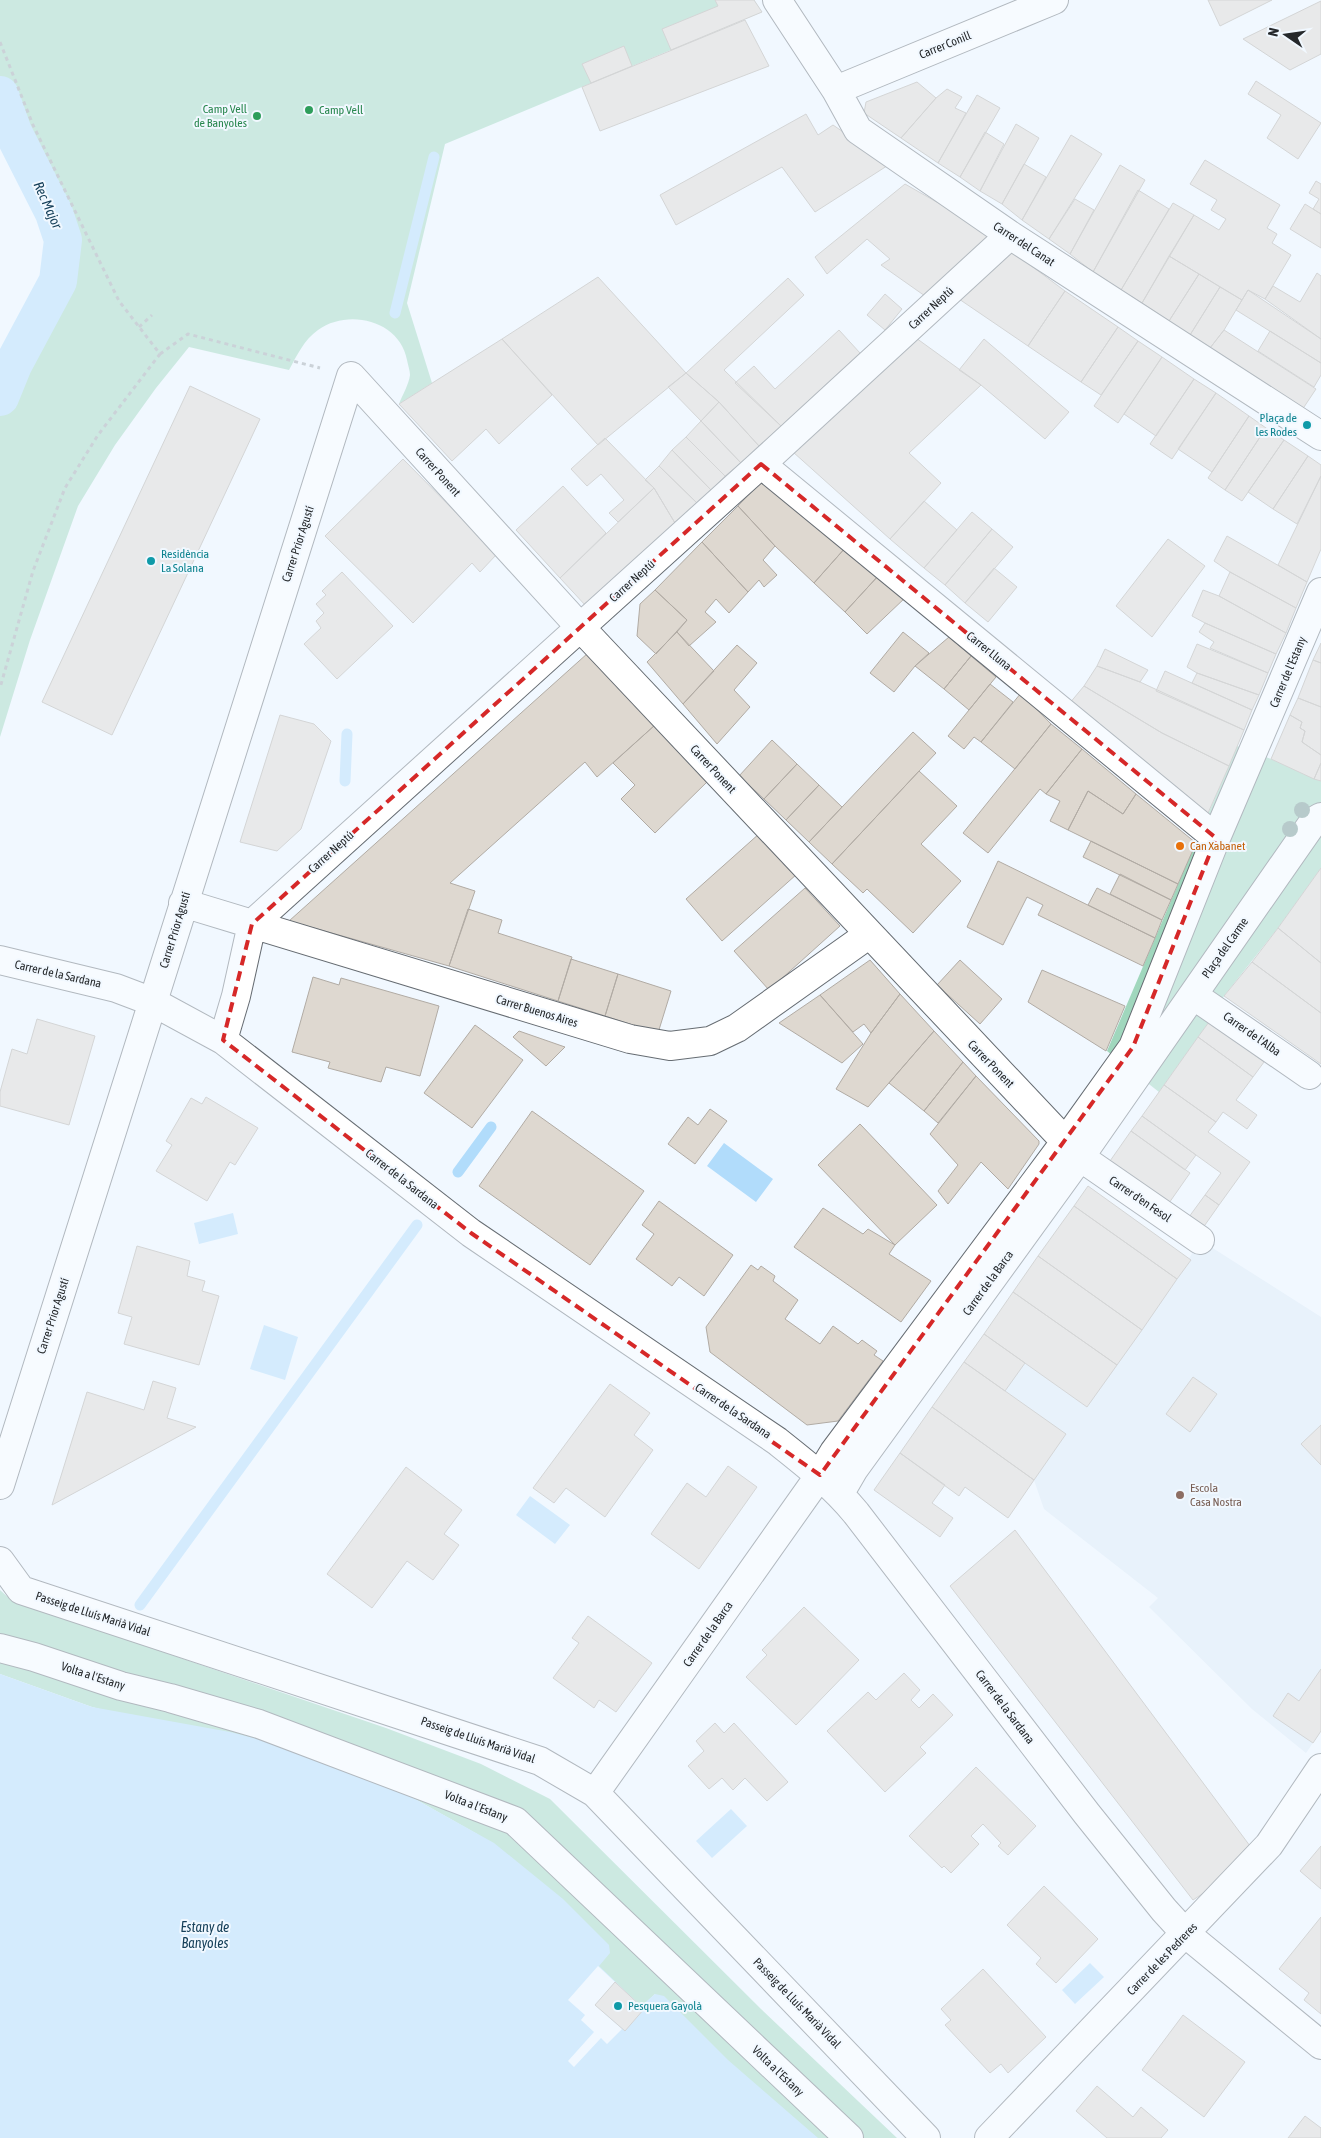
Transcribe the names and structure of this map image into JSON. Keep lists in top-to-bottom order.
{
  "streets": {
    "street": [
      "Carrer Conill",
      "Carrer del Canat",
      "Carrer Neptú",
      "Carrer Ponent",
      "Carrer Prior Agustí",
      "Carrer Lluna",
      "Carrer de l'Estany",
      "Plaça del Carme",
      "Carrer de la Sardana",
      "Carrer Buenos Aires",
      "Carrer de l'Alba",
      "Carrer d'en Fesol",
      "Carrer de la Barca",
      "Passeig de Lluís Marià Vidal",
      "Volta a l'Estany",
      "Carrer de les Pedreres"
    ]
  },
  "crossings": [
    ["Carrer Conill", "Carrer del Canat"],
    ["Carrer del Canat", "Carrer Neptú"],
    ["Carrer Neptú", "Carrer Ponent"],
    ["Carrer Neptú", "Carrer Lluna"],
    ["Carrer Neptú", "Carrer Buenos Aires"],
    ["Carrer Ponent", "Carrer Prior Agustí"],
    ["Carrer Ponent", "Carrer Buenos Aires"],
    ["Carrer Ponent", "Carrer d'en Fesol"],
    ["Carrer Ponent", "Carrer de la Barca"],
    ["Carrer Prior Agustí", "Carrer de la Sardana"],
    ["Carrer Prior Agustí", "Carrer Buenos Aires"],
    ["Carrer Lluna", "Carrer de l'Estany"],
    ["Plaça del Carme", "Carrer de l'Alba"],
    ["Plaça del Carme", "Carrer de la Barca"],
    ["Carrer de la Sardana", "Carrer de la Barca"],
    ["Carrer de la Sardana", "Carrer de les Pedreres"],
    ["Carrer d'en Fesol", "Carrer de la Barca"],
    ["Carrer de la Barca", "Passeig de Lluís Marià Vidal"]
  ],
  "water": ["Rec Major", "Estany de Banyoles"],
  "places": [
    "Camp Vell",
    "Camp Vell de Banyoles",
    "Plaça de les Rodes",
    "Residència La Solana",
    "Can Xabanet",
    "Escola Casa Nostra",
    "Pesquera Gayolà"
  ],
  "north": "left"
}
